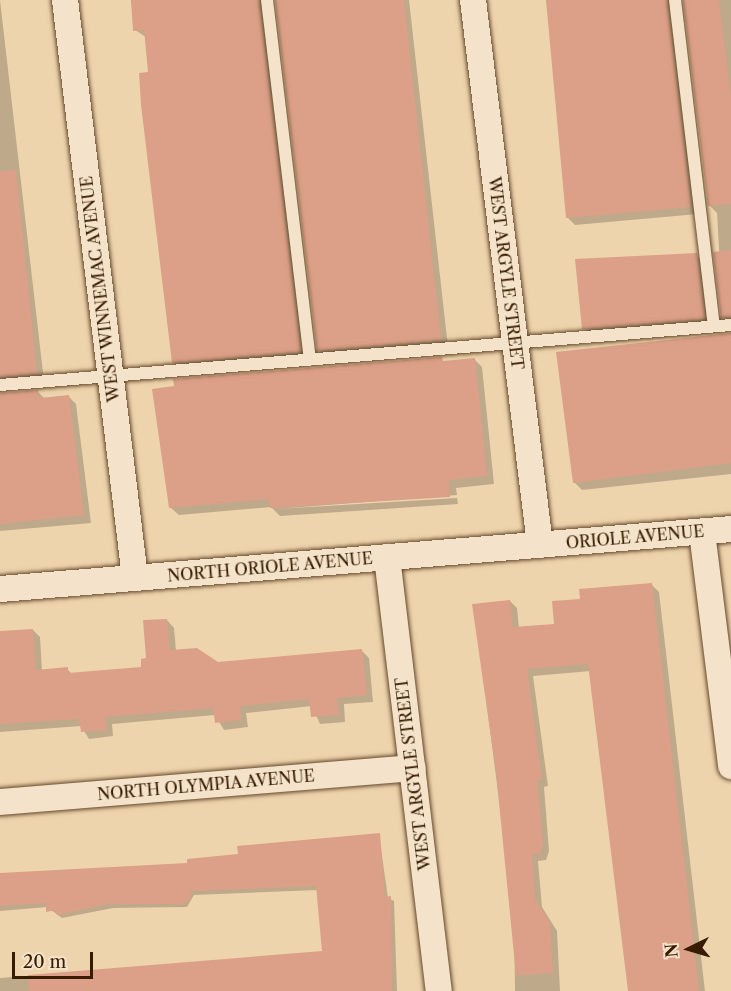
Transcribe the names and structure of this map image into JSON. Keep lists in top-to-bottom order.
{
  "streets": {
    "street": [
      "WEST ARGYLE STREET",
      "WEST WINNEMAC AVENUE",
      "ORIOLE AVENUE",
      "NORTH ORIOLE AVENUE",
      "NORTH OLYMPIA AVENUE"
    ]
  },
  "crossings": [
    ["WEST ARGYLE STREET", "ORIOLE AVENUE"],
    ["WEST ARGYLE STREET", "NORTH ORIOLE AVENUE"],
    ["WEST ARGYLE STREET", "NORTH OLYMPIA AVENUE"],
    ["WEST WINNEMAC AVENUE", "NORTH ORIOLE AVENUE"],
    ["ORIOLE AVENUE", "NORTH ORIOLE AVENUE"]
  ],
  "scale_bar": "20 m",
  "north": "left"
}
